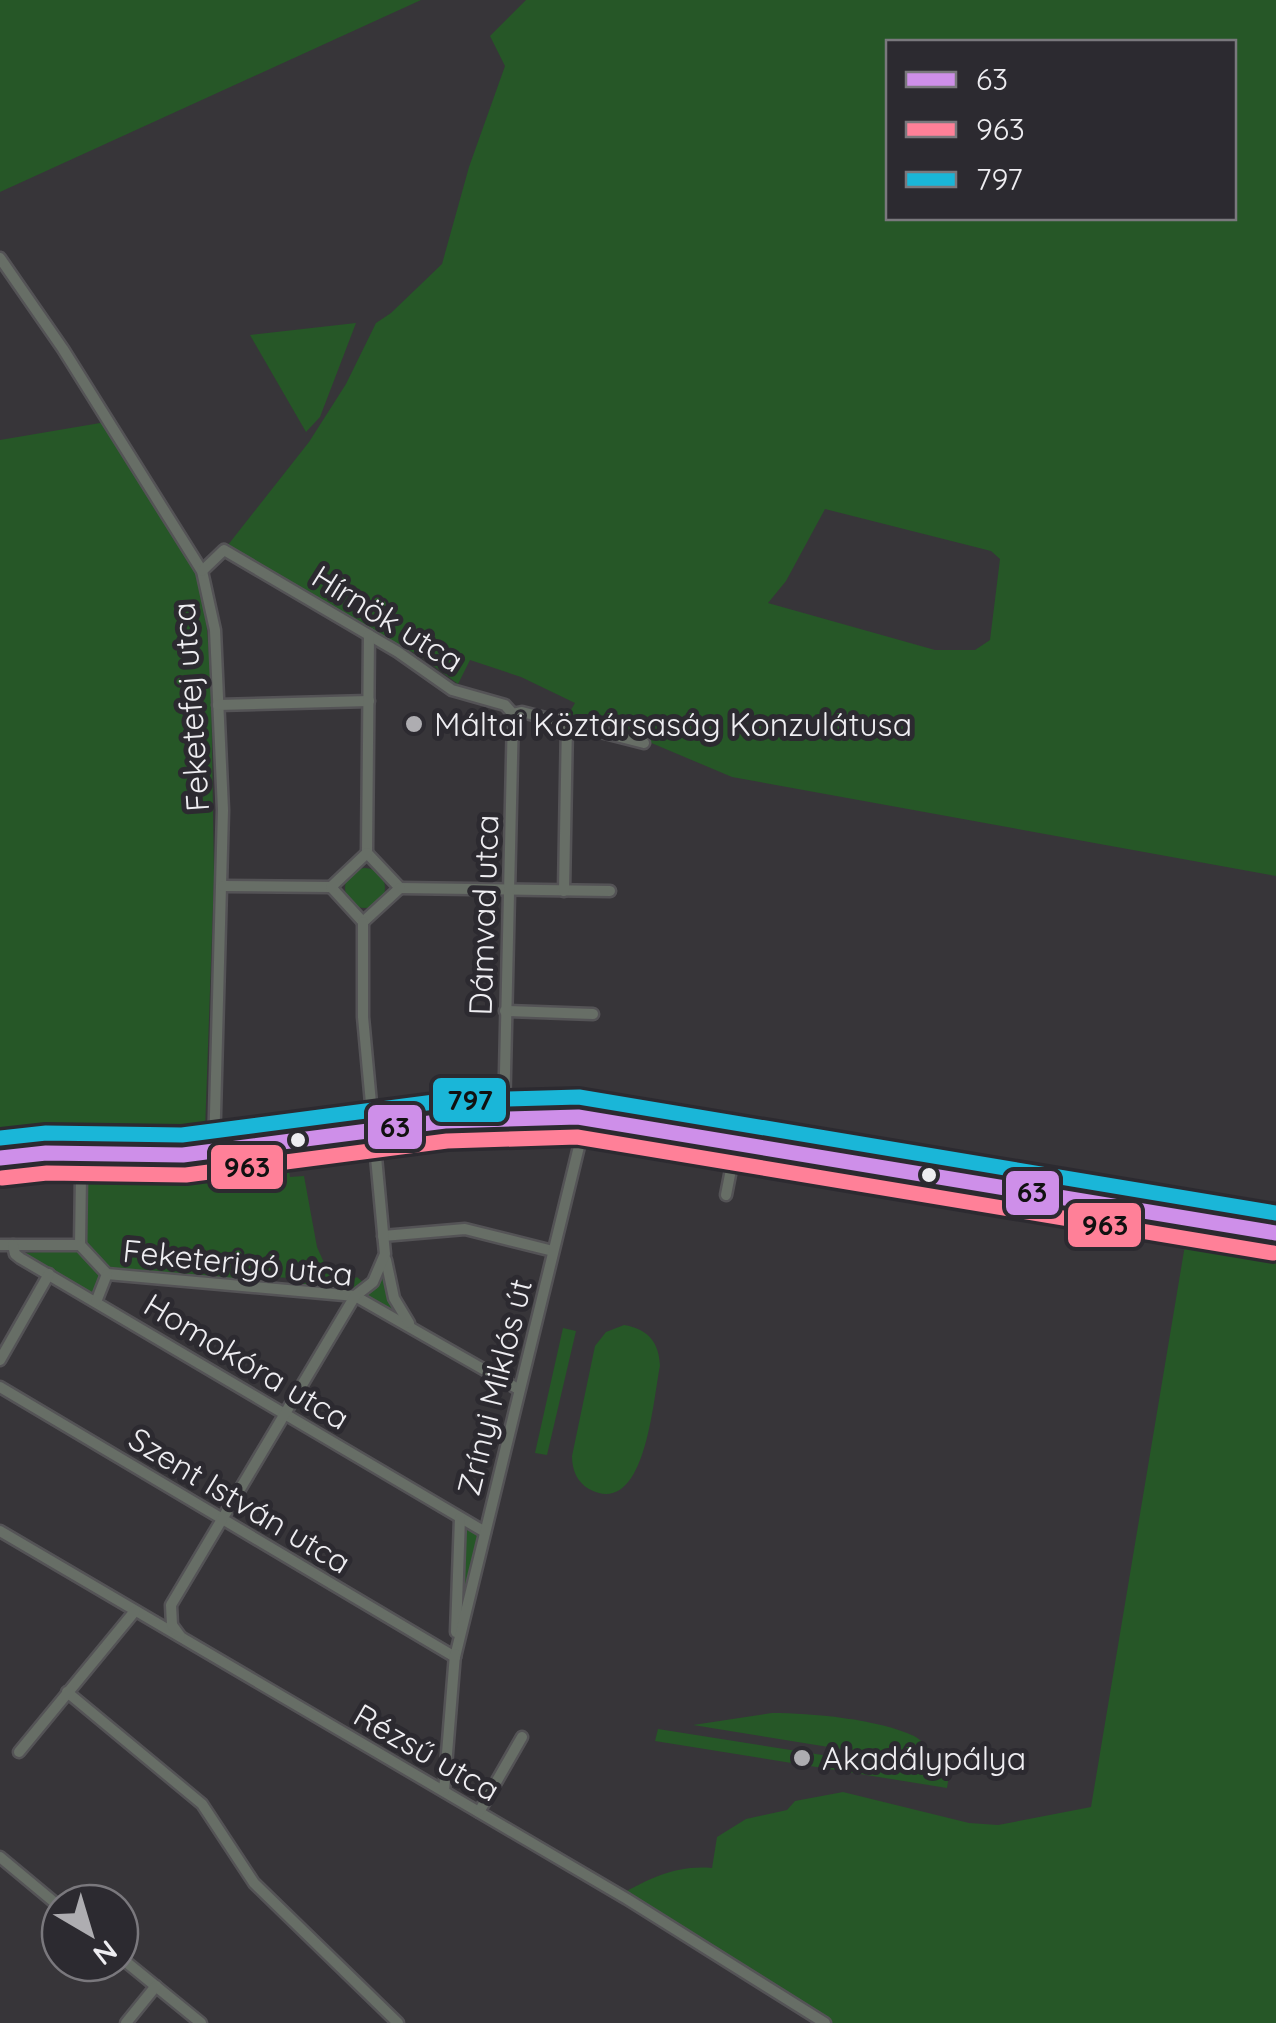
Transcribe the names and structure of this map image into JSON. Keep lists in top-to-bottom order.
{
  "streets": {
    "street": [
      "Hírnök utca",
      "Feketefej utca",
      "Dámvad utca",
      "Feketerigó utca",
      "Homokóra utca",
      "Zrínyi Miklós út",
      "Szent István utca",
      "Rézsű utca"
    ]
  },
  "crossings": [
    ["Hírnök utca", "Feketefej utca"],
    ["Hírnök utca", "Dámvad utca"],
    ["Feketerigó utca", "Homokóra utca"],
    ["Feketerigó utca", "Zrínyi Miklós út"],
    ["Homokóra utca", "Zrínyi Miklós út"],
    ["Zrínyi Miklós út", "Szent István utca"],
    ["Zrínyi Miklós út", "Rézsű utca"]
  ],
  "places": ["Máltai Köztársaság Konzulátusa", "Akadálypálya"],
  "lines": ["transit line 797", "transit line 63", "transit line 963"],
  "legend": ["63", "963", "797"],
  "north": "bottom right"
}
